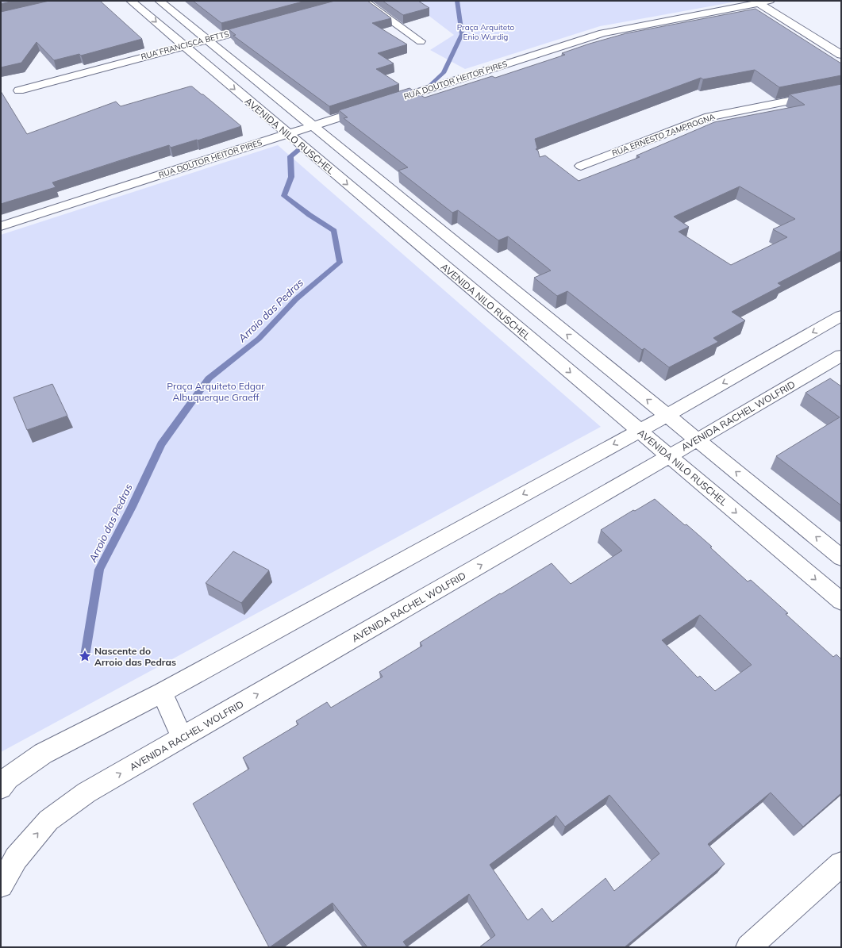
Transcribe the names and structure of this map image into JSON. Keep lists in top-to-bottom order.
{
  "streets": {
    "street": [
      "RUA FRANCISCA BETTS",
      "RUA DOUTOR HEITOR PIRES",
      "RUA ERNESTO ZAMPROGNA",
      "AVENIDA NILO RUSCHEL",
      "AVENIDA RACHEL WOLFRID"
    ]
  },
  "crossings": [
    ["RUA FRANCISCA BETTS", "AVENIDA NILO RUSCHEL"],
    ["RUA DOUTOR HEITOR PIRES", "AVENIDA NILO RUSCHEL"],
    ["AVENIDA NILO RUSCHEL", "AVENIDA RACHEL WOLFRID"]
  ],
  "water": ["Arroio das Pedras"],
  "parks": ["Praça Arquiteto Enio Wurdig", "Praça Arquiteto Edgar Albuquerque Graeff"],
  "places": {
    "place": ["Nascente do Arroio das Pedras"]
  }
}
